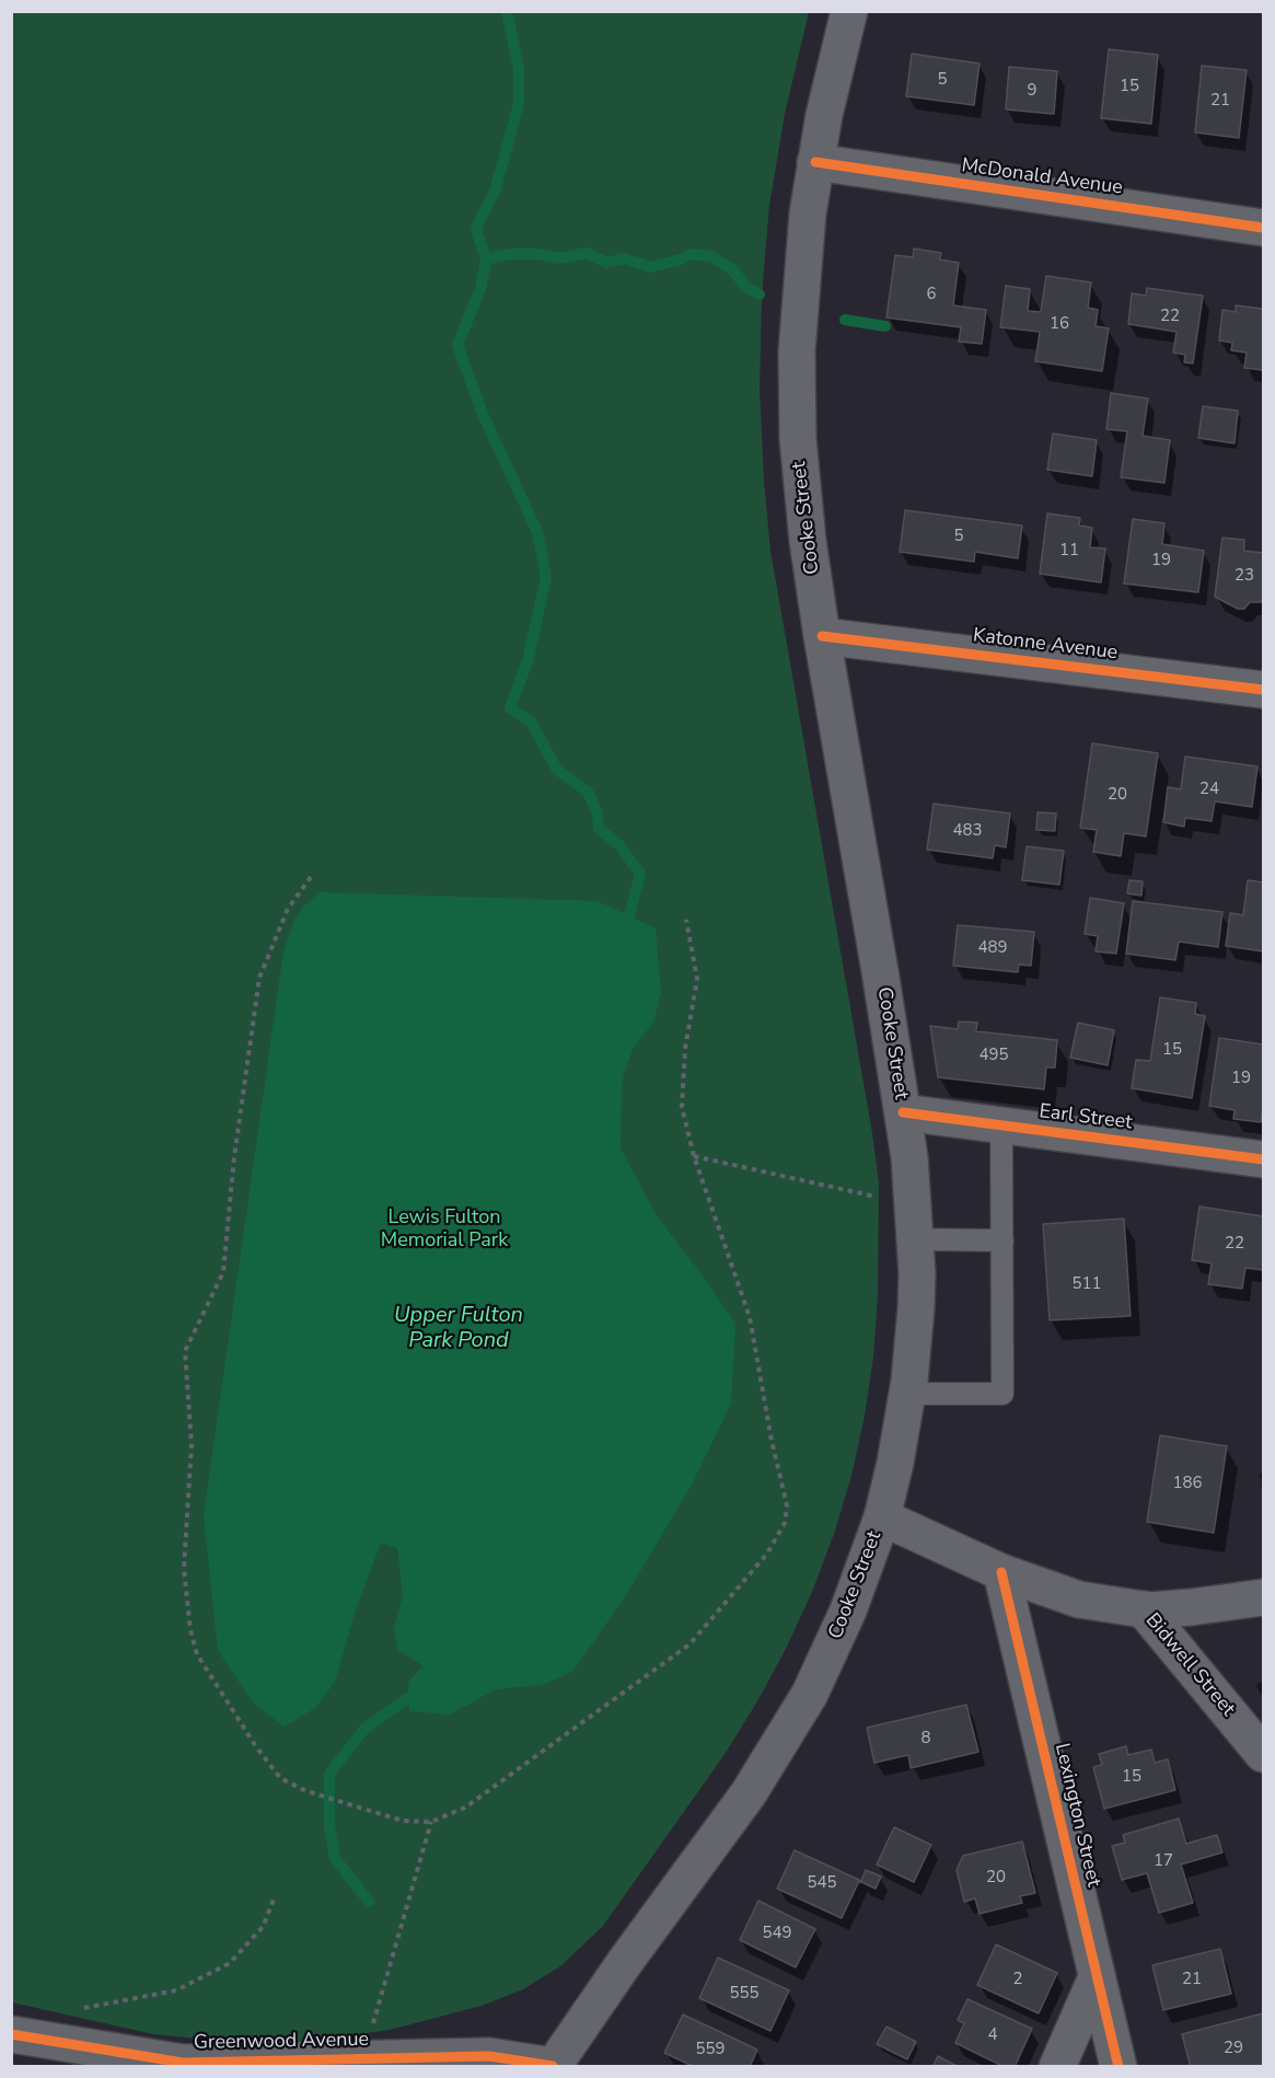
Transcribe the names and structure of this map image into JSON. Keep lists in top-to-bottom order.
{
  "streets": {
    "street": [
      "McDonald Avenue",
      "Cooke Street",
      "Katonne Avenue",
      "Earl Street",
      "Bidwell Street",
      "Lexington Street",
      "Greenwood Avenue"
    ]
  },
  "crossings": [
    ["McDonald Avenue", "Cooke Street"],
    ["Cooke Street", "Katonne Avenue"],
    ["Cooke Street", "Earl Street"],
    ["Cooke Street", "Bidwell Street"],
    ["Cooke Street", "Greenwood Avenue"],
    ["Bidwell Street", "Lexington Street"]
  ],
  "water": ["Upper Fulton Park Pond"],
  "parks": ["Lewis Fulton Memorial Park"],
  "house_numbers": [
    "5",
    "15",
    "9",
    "21",
    "6",
    "22",
    "16",
    "5",
    "11",
    "19",
    "23",
    "24",
    "20",
    "483",
    "489",
    "15",
    "495",
    "19",
    "22",
    "511",
    "186",
    "8",
    "15",
    "17",
    "20",
    "545",
    "549",
    "2",
    "21",
    "555",
    "4",
    "29",
    "559"
  ]
}
